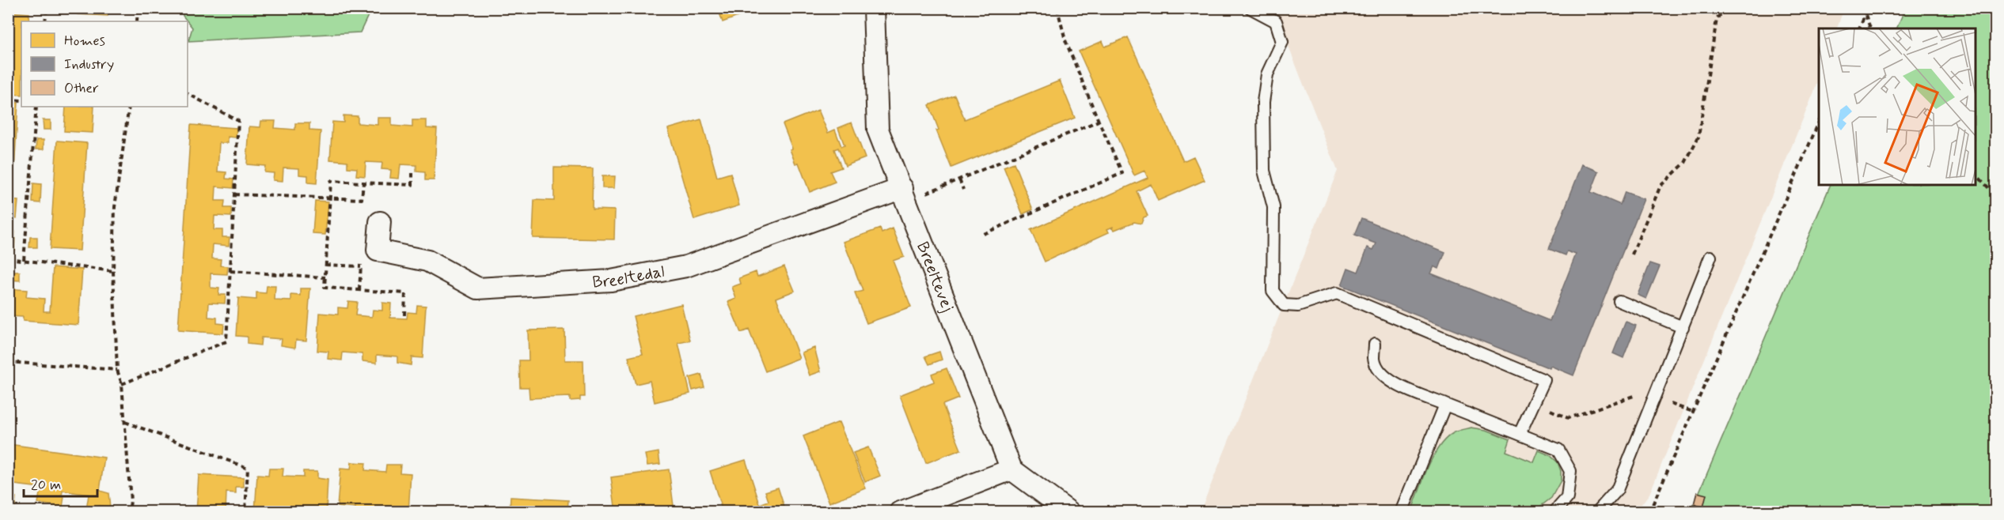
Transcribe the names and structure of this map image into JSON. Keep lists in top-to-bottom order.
{
  "streets": {
    "street": ["Breeltedal", "Breeltevej"]
  },
  "crossings": [
    ["Breeltedal", "Breeltevej"]
  ],
  "legend": ["Homes", "Industry", "Other"],
  "scale_bar": "20 m"
}
